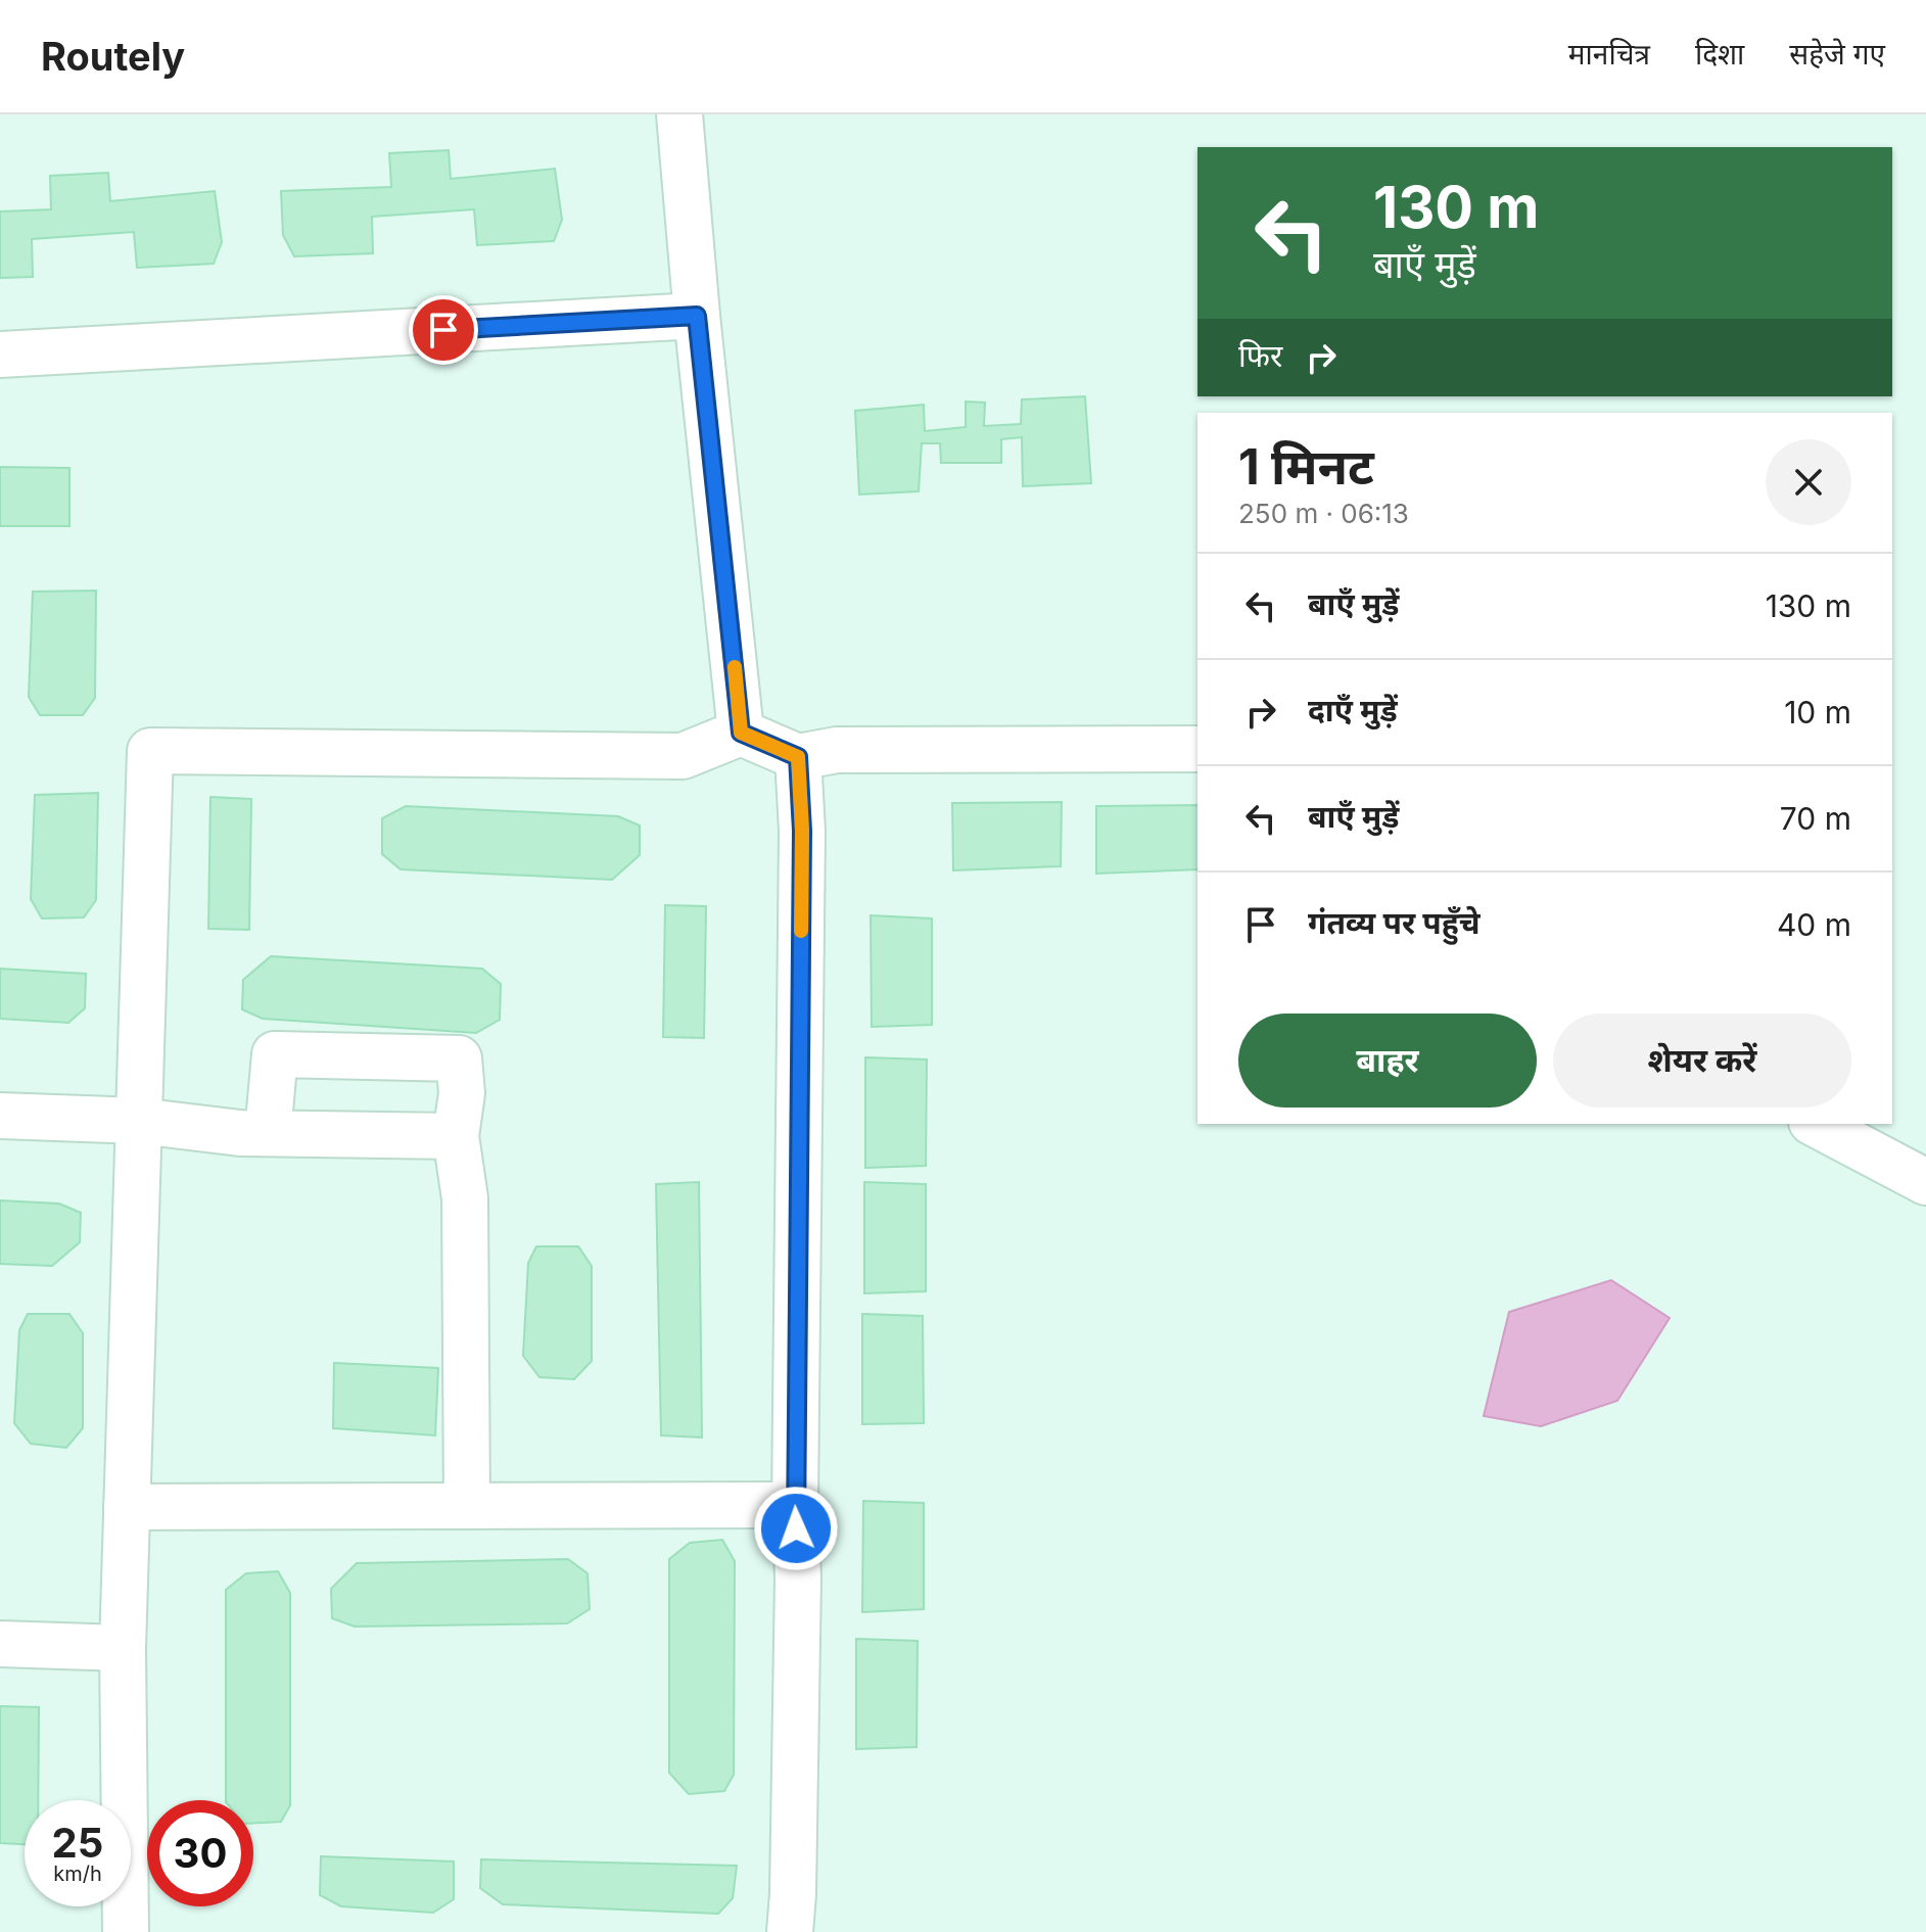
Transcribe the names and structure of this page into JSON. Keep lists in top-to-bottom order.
{
  "page": {
    "header": "Routely",
    "nav": ["मानचित्र", "दिशा", "सहेजे गए"],
    "turn": ["130 m", "बाएँ मुड़ें"],
    "then": "फिर",
    "heading": ["1 मिनट", "250 m · 06:13"],
    "list": [
      {
        "name": "बाएँ मुड़ें",
        "value": "130 m"
      },
      {
        "name": "दाएँ मुड़ें",
        "value": "10 m"
      },
      {
        "name": "बाएँ मुड़ें",
        "value": "70 m"
      },
      {
        "name": "गंतव्य पर पहुँचे",
        "value": "40 m"
      }
    ],
    "buttons": ["बाहर", "शेयर करें"],
    "speed": "25 km/h",
    "limit": "30"
  }
}
